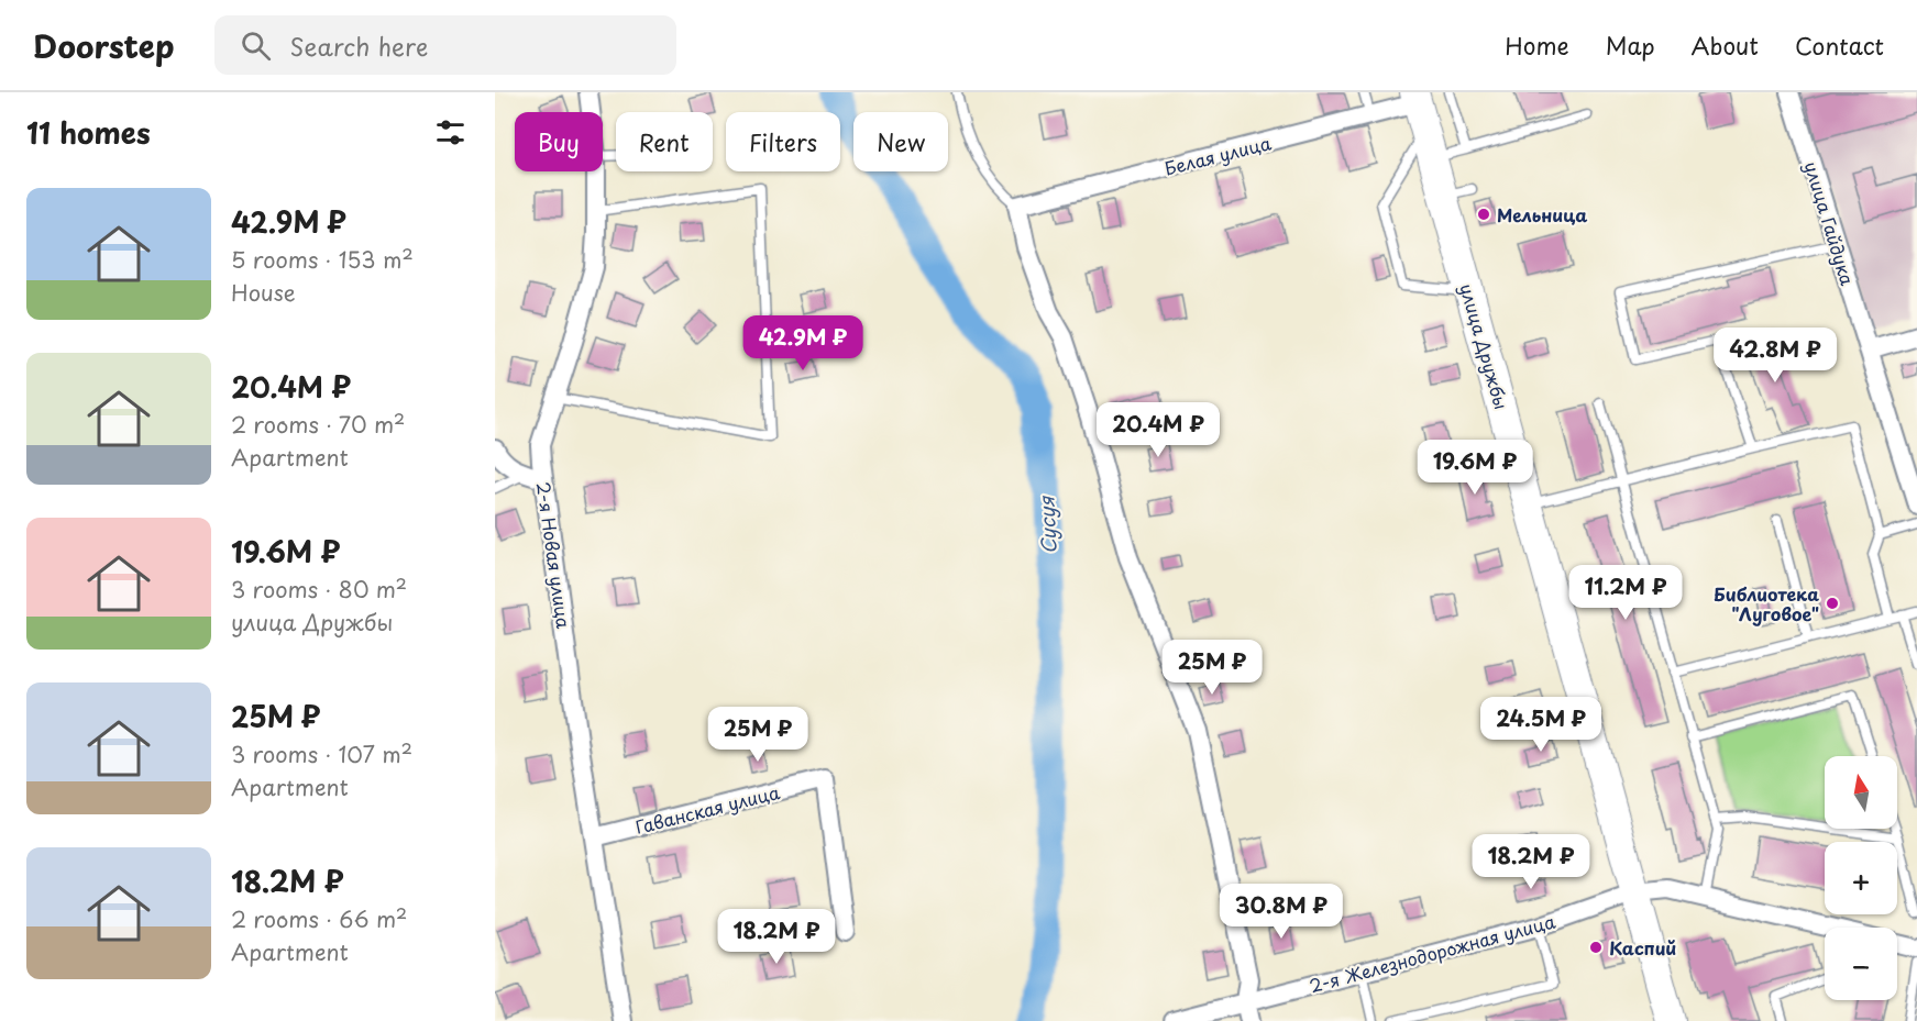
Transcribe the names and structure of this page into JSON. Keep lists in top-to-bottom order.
{
  "streets": {
    "main road": ["улица Дружбы"],
    "street": [
      "Белая улица",
      "улица Гайдука",
      "2-я Новая улица",
      "Гаванская улица",
      "2-я Железнодорожная улица"
    ]
  },
  "crossings": [
    ["Белая улица", "улица Дружбы"],
    ["улица Дружбы", "2-я Железнодорожная улица"],
    ["2-я Новая улица", "Гаванская улица"]
  ],
  "water": ["Сусуя"],
  "places": ["Мельница", "Библиотека \"Луговое\"", "Каспий"],
  "north": "top",
  "page": {
    "header": "Doorstep",
    "search": "Search here",
    "nav": [
      "Home",
      "Map",
      "About",
      "Contact"
    ],
    "heading": "11 homes",
    "chip": [
      "Buy",
      "Rent",
      "Filters",
      "New"
    ],
    "list": [
      {
        "name": "42.9M ₽",
        "note": "5 rooms · 153 m² · House"
      },
      {
        "name": "20.4M ₽",
        "note": "2 rooms · 70 m² · Apartment"
      },
      {
        "name": "19.6M ₽",
        "note": "3 rooms · 80 m² · улица Дружбы"
      },
      {
        "name": "25M ₽",
        "note": "3 rooms · 107 m² · Apartment"
      },
      {
        "name": "18.2M ₽",
        "note": "2 rooms · 66 m² · Apartment"
      }
    ],
    "price": [
      "42.9M ₽",
      "42.8M ₽",
      "20.4M ₽",
      "19.6M ₽",
      "11.2M ₽",
      "25M ₽",
      "24.5M ₽",
      "25M ₽",
      "18.2M ₽",
      "30.8M ₽",
      "18.2M ₽"
    ],
    "map_buttons": ["+", "−"]
  }
}
